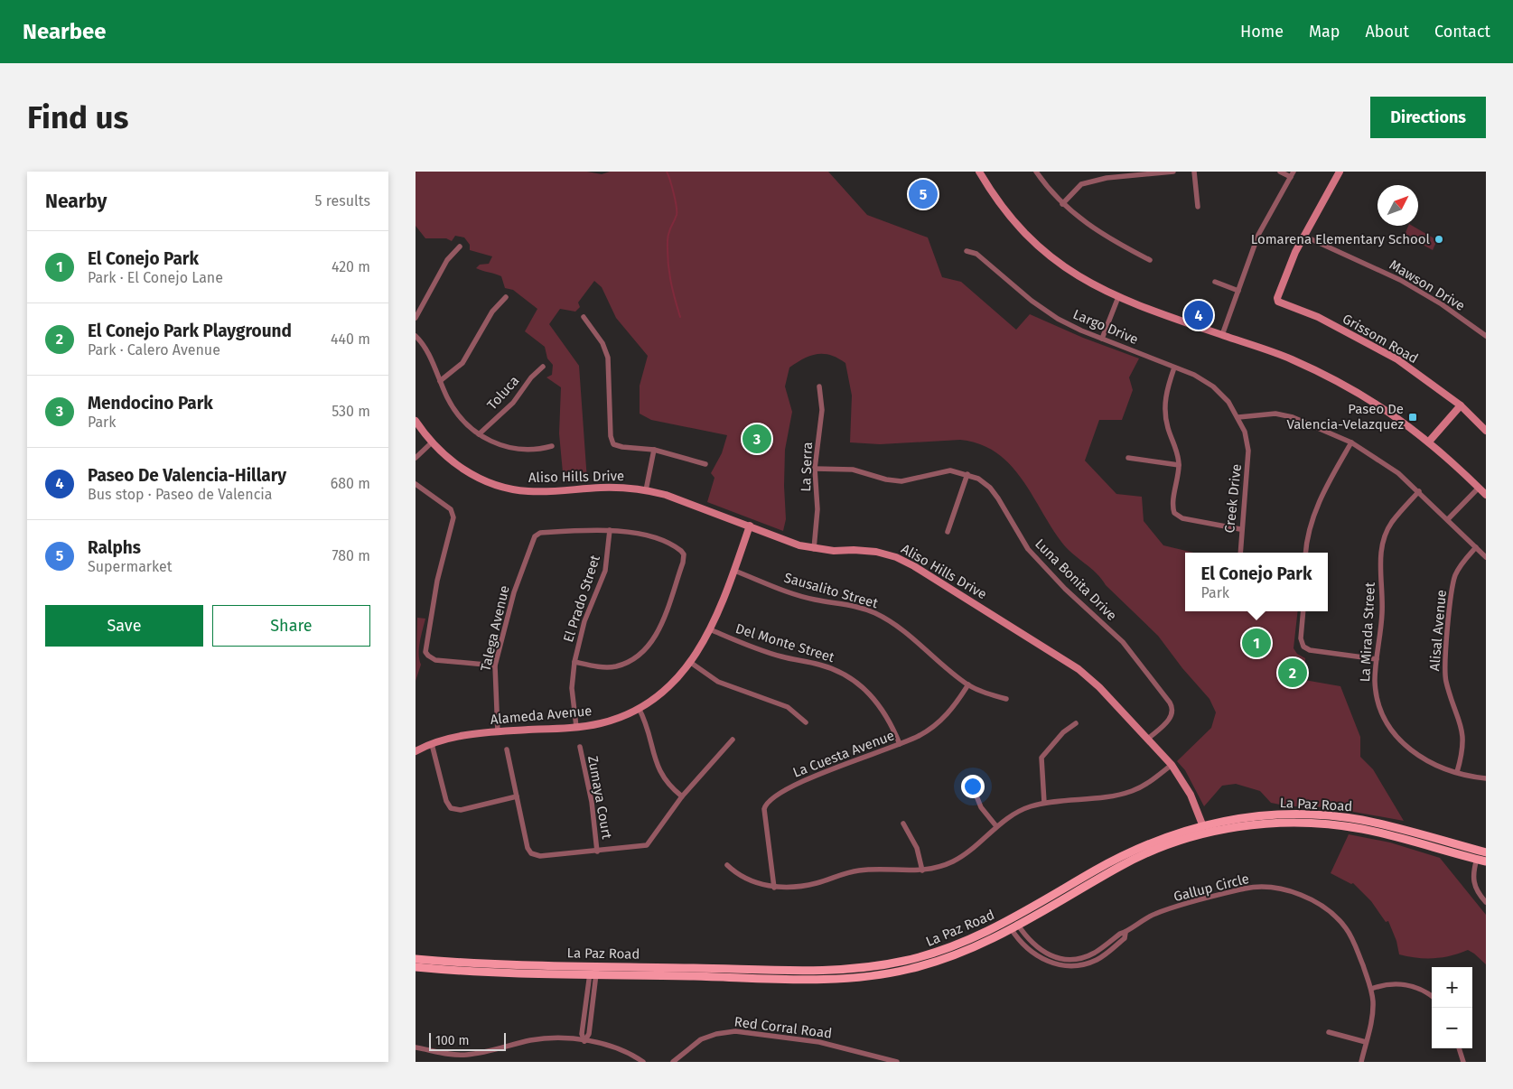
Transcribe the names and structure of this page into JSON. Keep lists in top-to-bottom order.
{
  "streets": {
    "main road": ["La Paz Road"],
    "street": [
      "Mawson Drive",
      "Largo Drive",
      "Grissom Road",
      "Toluca",
      "La Serra",
      "Aliso Hills Drive",
      "Creek Drive",
      "Luna Bonita Drive",
      "Sausalito Street",
      "El Prado Street",
      "Talega Avenue",
      "Alisal Avenue",
      "La Mirada Street",
      "Del Monte Street",
      "Alameda Avenue",
      "La Cuesta Avenue",
      "Zumaya Court",
      "Gallup Circle",
      "Red Corral Road"
    ]
  },
  "crossings": [
    ["Mawson Drive", "Grissom Road"],
    ["Largo Drive", "Creek Drive"],
    ["La Serra", "Aliso Hills Drive"],
    ["La Serra", "Luna Bonita Drive"],
    ["Aliso Hills Drive", "Luna Bonita Drive"],
    ["Aliso Hills Drive", "Alameda Avenue"],
    ["Aliso Hills Drive", "La Paz Road"],
    ["Sausalito Street", "Alameda Avenue"],
    ["Sausalito Street", "La Cuesta Avenue"],
    ["El Prado Street", "Talega Avenue"],
    ["El Prado Street", "Alameda Avenue"],
    ["Talega Avenue", "Alameda Avenue"],
    ["Alisal Avenue", "La Mirada Street"],
    ["Del Monte Street", "Alameda Avenue"],
    ["Del Monte Street", "La Cuesta Avenue"],
    ["La Paz Road", "Gallup Circle"]
  ],
  "places": {
    "other": ["Lomarena Elementary School"],
    "transit": ["Paseo De Valencia-Velazquez"]
  },
  "scale_bar": "100 m",
  "north": "top right",
  "page": {
    "header": "Nearbee",
    "nav": [
      "Home",
      "Map",
      "About",
      "Contact"
    ],
    "buttons": [
      "Directions",
      ["Save", "Share"]
    ],
    "title": "Find us",
    "heading": ["Nearby", "5 results"],
    "pins": [
      "5",
      "4",
      "3",
      "1",
      "2"
    ],
    "list": [
      {
        "mark": "1",
        "name": "El Conejo Park",
        "note": "Park · El Conejo Lane",
        "value": "420 m"
      },
      {
        "mark": "2",
        "name": "El Conejo Park Playground",
        "note": "Park · Calero Avenue",
        "value": "440 m"
      },
      {
        "mark": "3",
        "name": "Mendocino Park",
        "note": "Park",
        "value": "530 m"
      },
      {
        "mark": "4",
        "name": "Paseo De Valencia-Hillary",
        "note": "Bus stop · Paseo de Valencia",
        "value": "680 m"
      },
      {
        "mark": "5",
        "name": "Ralphs",
        "note": "Supermarket",
        "value": "780 m"
      }
    ],
    "popup": ["El Conejo Park", "Park"],
    "map_buttons": ["+", "−"],
    "scale": "100 m"
  }
}
